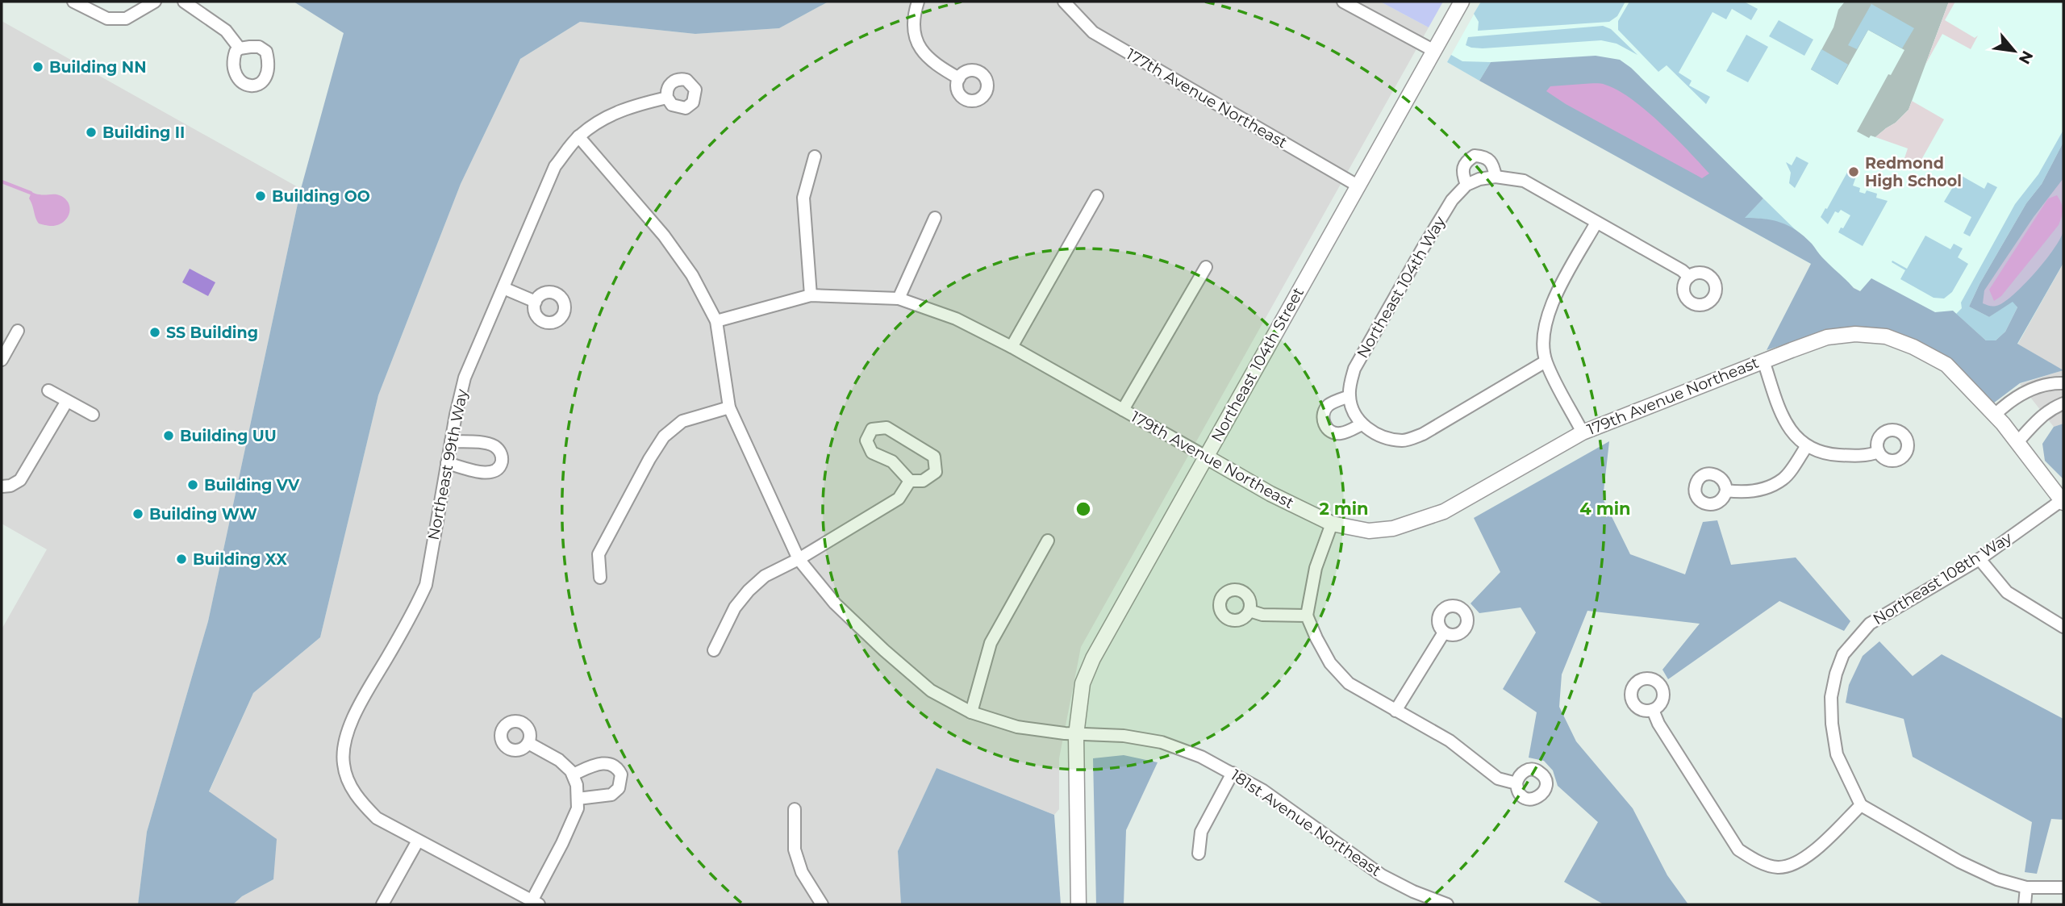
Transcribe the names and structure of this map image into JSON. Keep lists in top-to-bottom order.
{
  "streets": {
    "street": [
      "177th Avenue Northeast",
      "Northeast 104th Way",
      "Northeast 104th Street",
      "179th Avenue Northeast",
      "Northeast 99th Way",
      "Northeast 108th Way",
      "181st Avenue Northeast"
    ]
  },
  "crossings": [
    ["177th Avenue Northeast", "Northeast 104th Street"],
    ["Northeast 104th Street", "179th Avenue Northeast"],
    ["Northeast 104th Street", "181st Avenue Northeast"],
    ["179th Avenue Northeast", "Northeast 108th Way"],
    ["179th Avenue Northeast", "181st Avenue Northeast"],
    ["Northeast 99th Way", "181st Avenue Northeast"]
  ],
  "places": [
    "Building NN",
    "Building II",
    "Redmond High School",
    "Building OO",
    "SS Building",
    "Building UU",
    "Building VV",
    "Building WW",
    "Building XX"
  ],
  "north": "bottom right",
  "rings": ["2 min", "4 min"]
}
